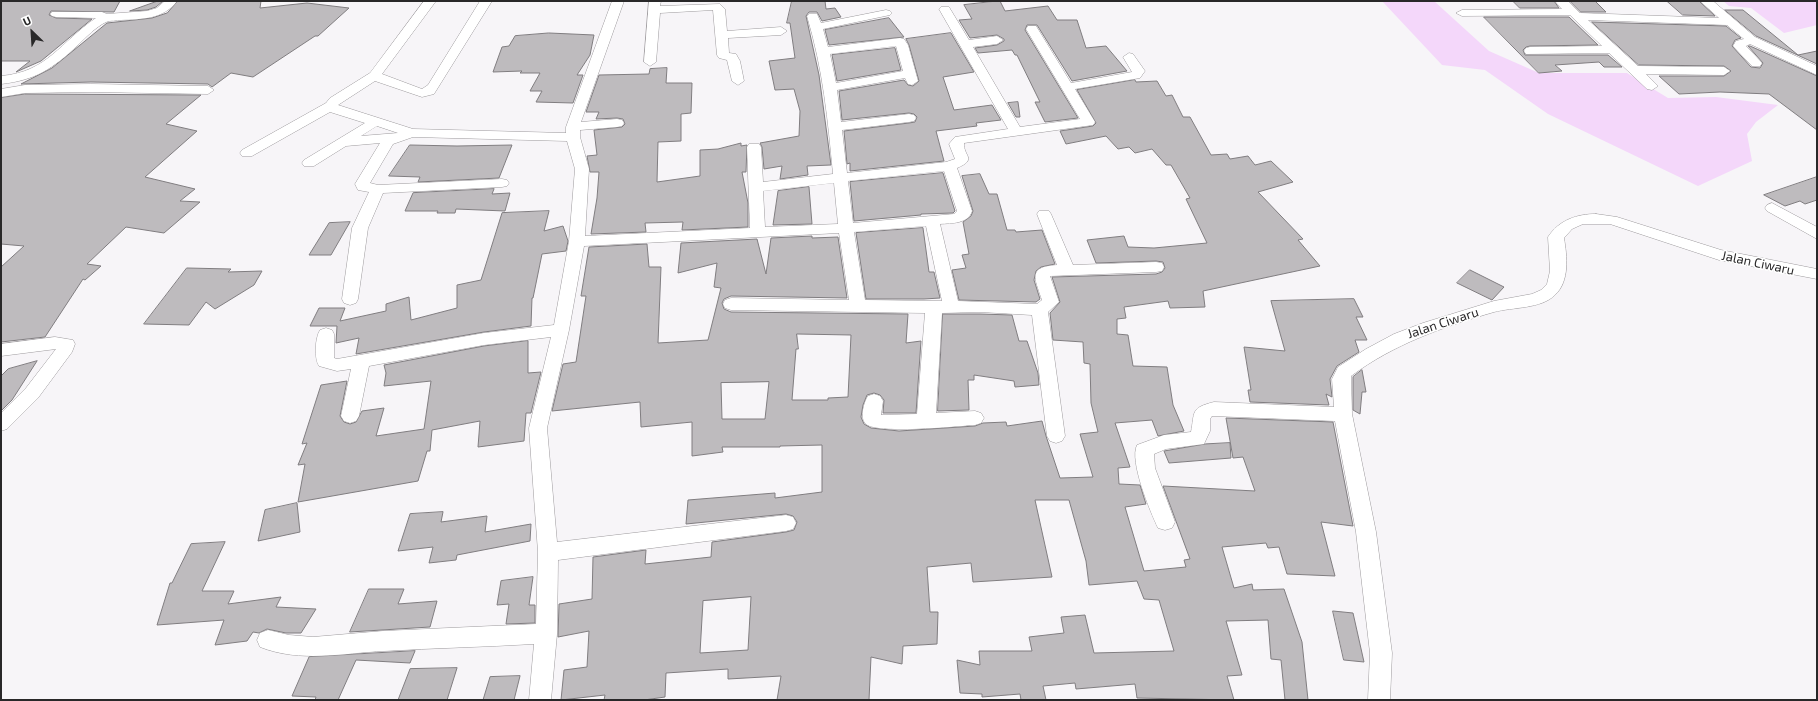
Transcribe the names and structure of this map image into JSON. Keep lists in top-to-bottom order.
{
  "streets": {
    "street": ["Jalan Ciwaru"]
  },
  "north": "top left"
}
